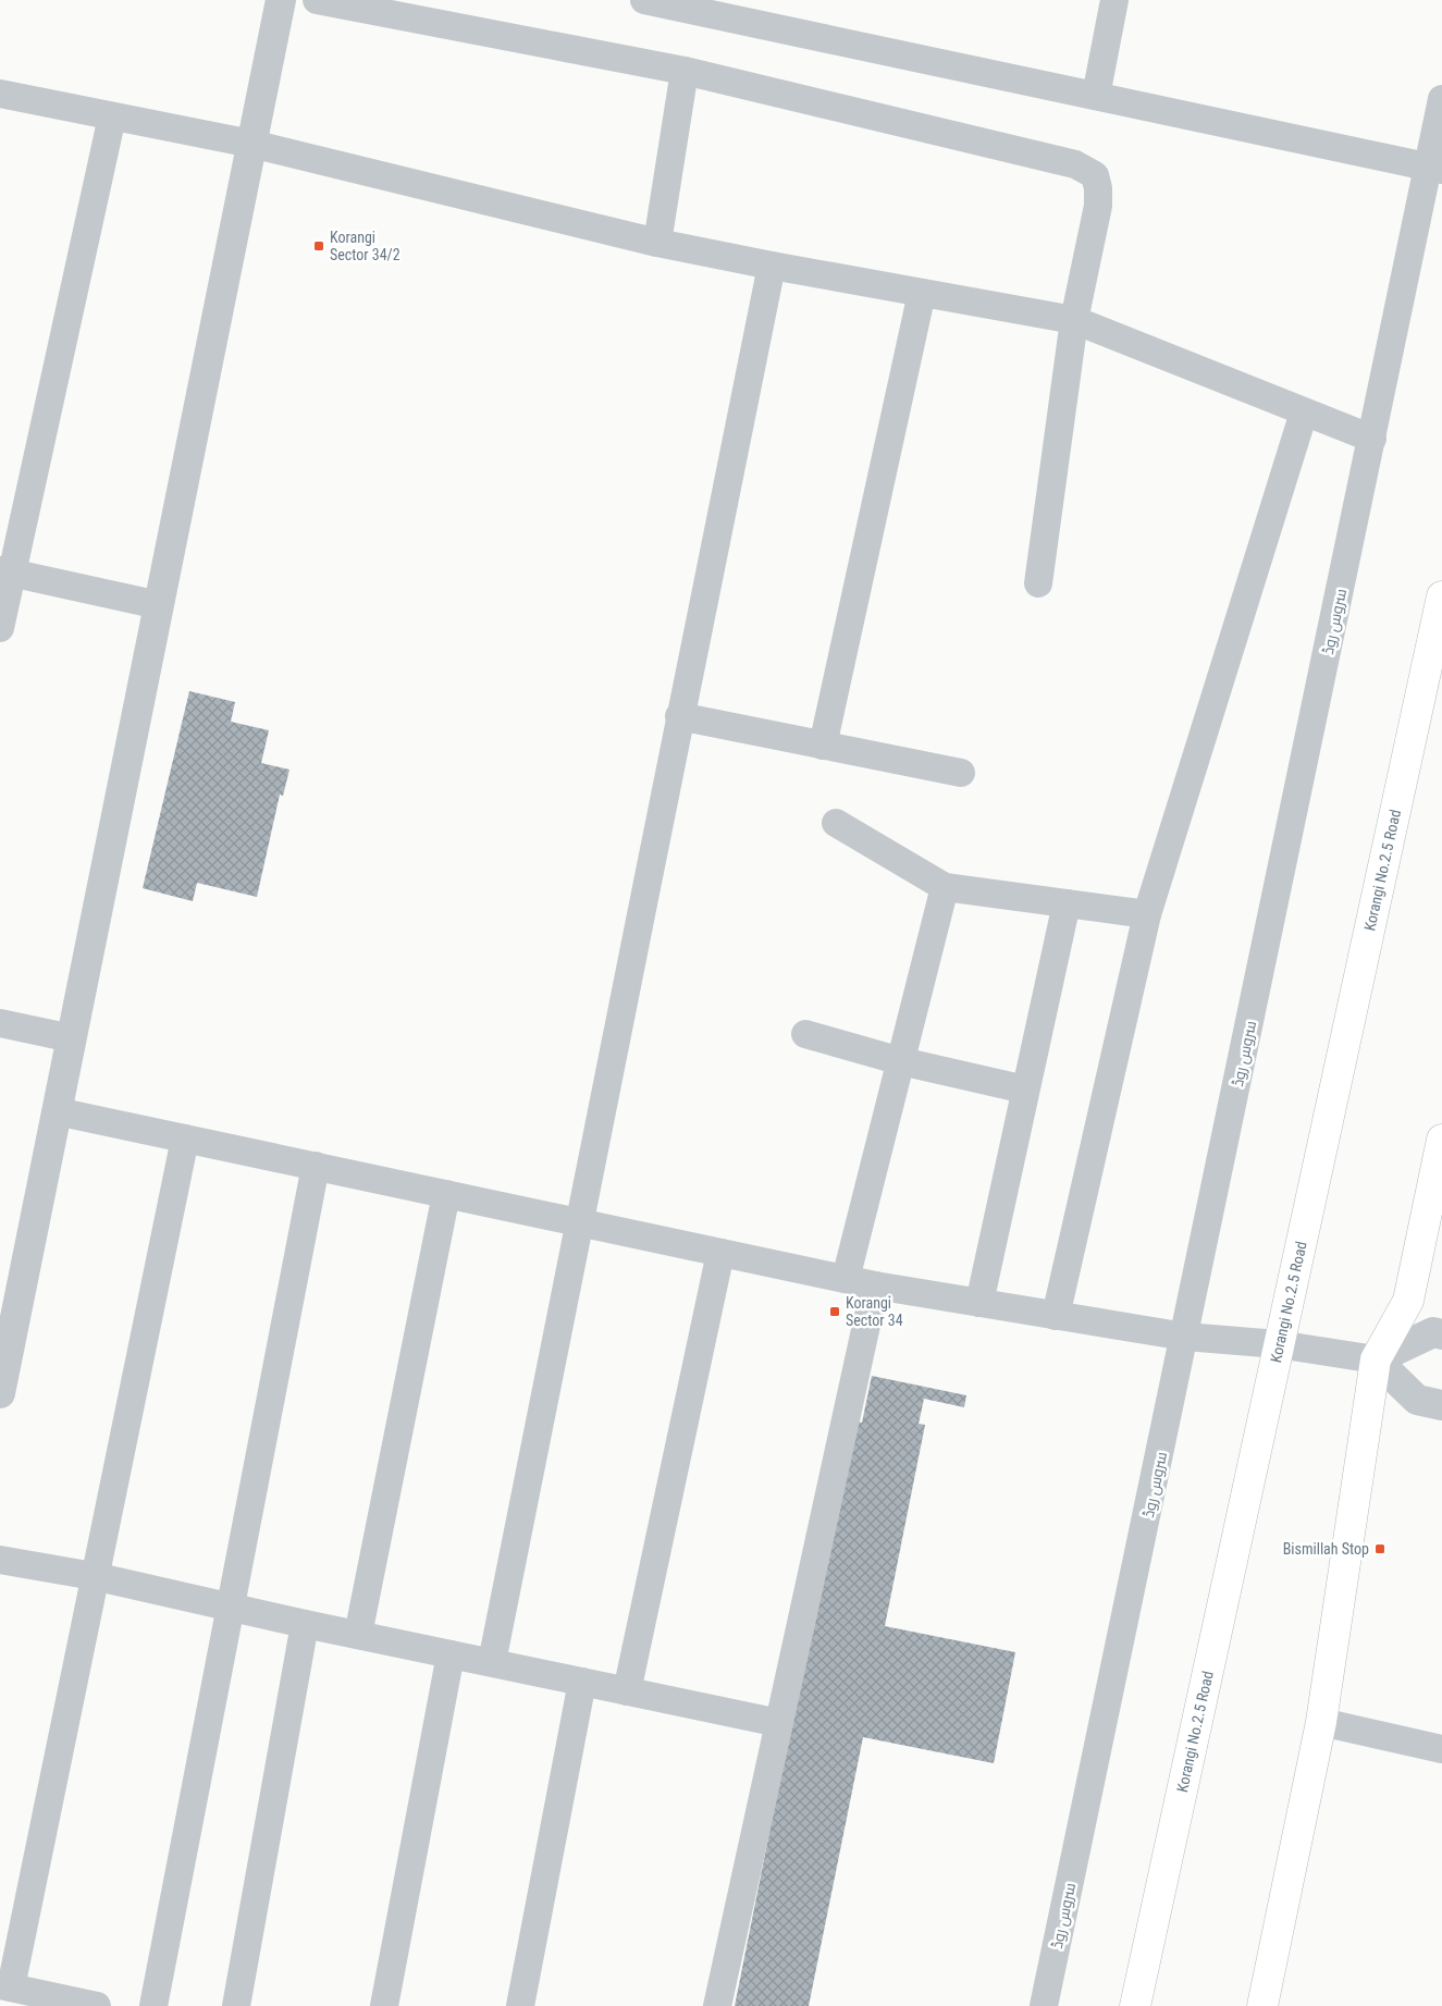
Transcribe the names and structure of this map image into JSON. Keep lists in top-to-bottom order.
{
  "streets": {
    "main road": ["Korangi No.2.5 Road"],
    "street": ["سروس روڈ"]
  },
  "places": {
    "transit": ["Korangi Sector 34/2", "Korangi Sector 34", "Bismillah Stop"]
  }
}
